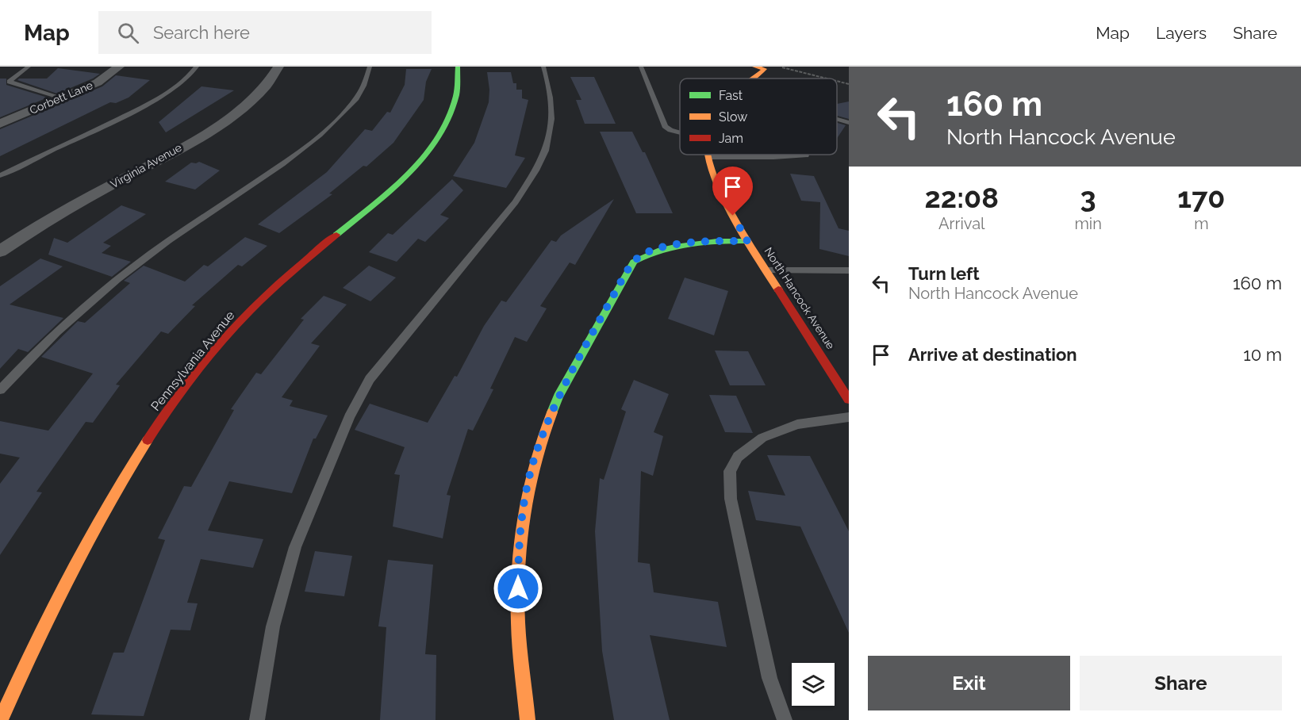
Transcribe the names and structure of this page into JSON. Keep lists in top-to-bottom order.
{
  "streets": {
    "street": [
      "Corbett Lane",
      "Virginia Avenue",
      "North Hancock Avenue",
      "Pennsylvania Avenue"
    ]
  },
  "legend": ["Fast", "Slow", "Jam"],
  "page": {
    "header": "Map",
    "search": "Search here",
    "nav": ["Map", "Layers", "Share"],
    "turn": ["160 m", "North Hancock Avenue"],
    "eta": [
      "22:08",
      "Arrival",
      "3",
      "min",
      "170",
      "m"
    ],
    "list": [
      {
        "name": "Turn left",
        "note": "North Hancock Avenue",
        "value": "160 m"
      },
      {
        "name": "Arrive at destination",
        "value": "10 m"
      }
    ],
    "buttons": ["Exit", "Share"]
  }
}
